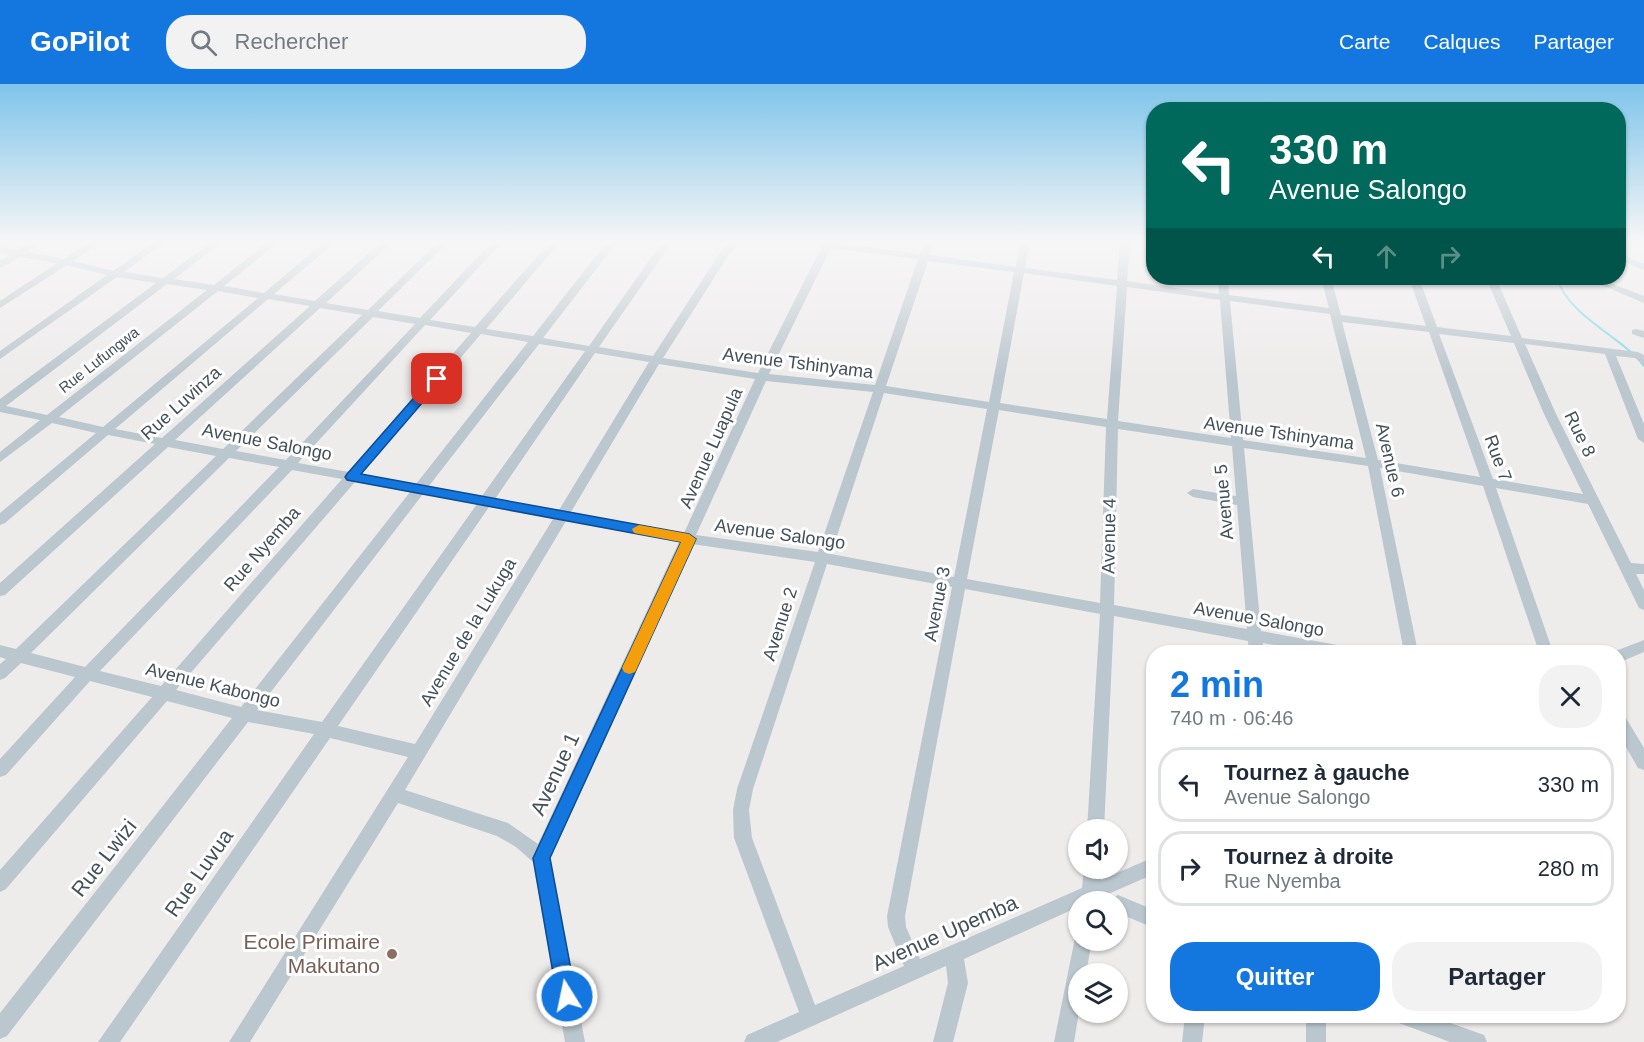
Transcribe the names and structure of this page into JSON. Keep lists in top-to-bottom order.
{
  "streets": {
    "street": [
      "Rue Lufungwa",
      "Avenue Tshinyama",
      "Rue Luvinza",
      "Rue 8",
      "Avenue Salongo",
      "Avenue Luapula",
      "Rue 7",
      "Avenue 6",
      "Avenue 5",
      "Avenue 4",
      "Rue Nyemba",
      "Avenue 3",
      "Avenue 2",
      "Avenue de la Lukuga",
      "Avenue Kabongo",
      "Avenue 1",
      "Rue Lwizi",
      "Rue Luvua",
      "Avenue Upemba"
    ]
  },
  "crossings": [
    ["Rue Lufungwa", "Avenue Tshinyama"],
    ["Rue Lufungwa", "Avenue Salongo"],
    ["Avenue Tshinyama", "Rue Luvinza"],
    ["Avenue Tshinyama", "Rue 8"],
    ["Avenue Tshinyama", "Avenue Luapula"],
    ["Avenue Tshinyama", "Rue 7"],
    ["Avenue Tshinyama", "Avenue 6"],
    ["Avenue Tshinyama", "Avenue 5"],
    ["Avenue Tshinyama", "Avenue 4"],
    ["Avenue Tshinyama", "Rue Nyemba"],
    ["Avenue Tshinyama", "Avenue 3"],
    ["Avenue Tshinyama", "Avenue 2"],
    ["Avenue Tshinyama", "Avenue de la Lukuga"],
    ["Avenue Tshinyama", "Rue Lwizi"],
    ["Avenue Tshinyama", "Rue Luvua"],
    ["Rue Luvinza", "Avenue Salongo"],
    ["Avenue Salongo", "Avenue Luapula"],
    ["Avenue Salongo", "Avenue 5"],
    ["Avenue Salongo", "Avenue 4"],
    ["Avenue Salongo", "Rue Nyemba"],
    ["Avenue Salongo", "Avenue 3"],
    ["Avenue Salongo", "Avenue 2"],
    ["Avenue Salongo", "Avenue de la Lukuga"],
    ["Avenue Salongo", "Avenue 1"],
    ["Avenue Salongo", "Rue Lwizi"],
    ["Avenue Salongo", "Rue Luvua"],
    ["Avenue Luapula", "Avenue 1"],
    ["Rue Nyemba", "Avenue Kabongo"],
    ["Avenue 3", "Avenue Upemba"],
    ["Avenue 2", "Avenue Upemba"],
    ["Avenue de la Lukuga", "Avenue Kabongo"],
    ["Avenue Kabongo", "Rue Lwizi"],
    ["Avenue Kabongo", "Rue Luvua"]
  ],
  "places": ["Ecole Primaire Makutano"],
  "page": {
    "header": "GoPilot",
    "search": "Rechercher",
    "nav": ["Carte", "Calques", "Partager"],
    "turn": ["330 m", "Avenue Salongo"],
    "heading": ["2 min", "740 m · 06:46"],
    "list": [
      {
        "name": "Tournez à gauche",
        "note": "Avenue Salongo",
        "value": "330 m"
      },
      {
        "name": "Tournez à droite",
        "note": "Rue Nyemba",
        "value": "280 m"
      }
    ],
    "buttons": ["Quitter", "Partager"]
  }
}
